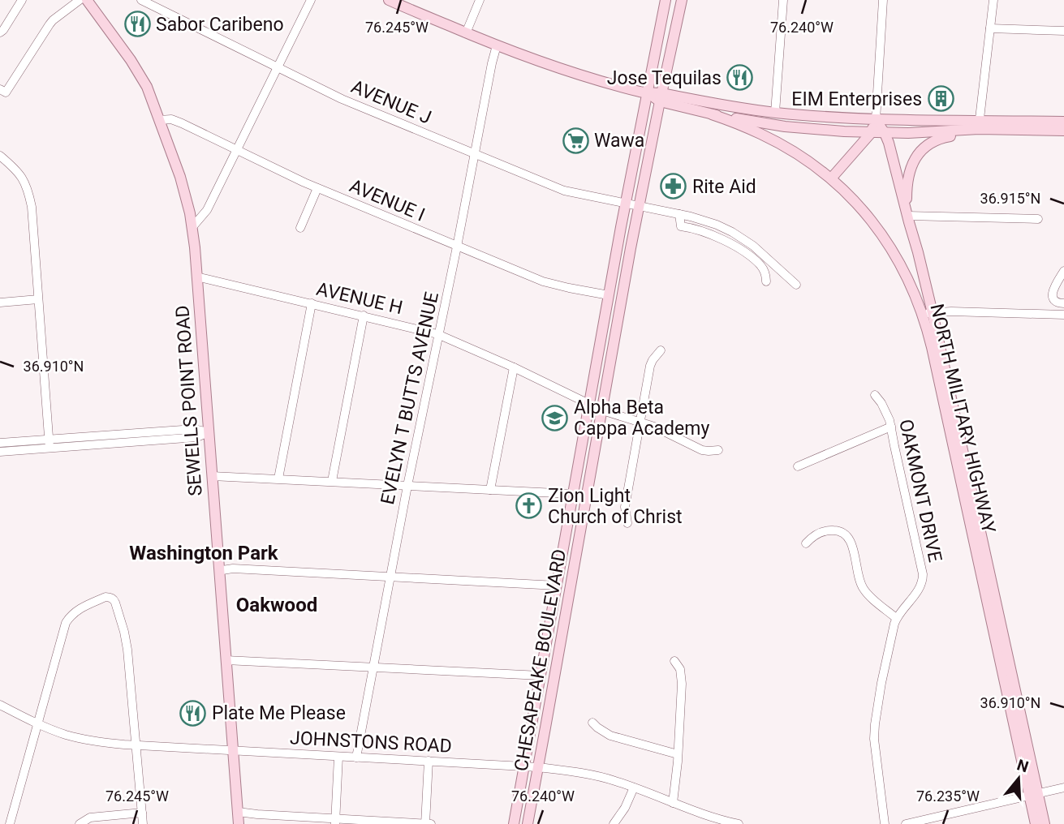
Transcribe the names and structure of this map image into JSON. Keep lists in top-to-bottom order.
{
  "streets": {
    "main road": ["SEWELLS POINT ROAD", "NORTH MILITARY HIGHWAY", "CHESAPEAKE BOULEVARD"],
    "street": [
      "AVENUE J",
      "AVENUE I",
      "AVENUE H",
      "EVELYN T BUTTS AVENUE",
      "OAKMONT DRIVE",
      "JOHNSTONS ROAD"
    ]
  },
  "crossings": [
    ["AVENUE J", "EVELYN T BUTTS AVENUE"],
    ["AVENUE J", "CHESAPEAKE BOULEVARD"],
    ["AVENUE I", "EVELYN T BUTTS AVENUE"],
    ["AVENUE I", "SEWELLS POINT ROAD"],
    ["AVENUE I", "CHESAPEAKE BOULEVARD"],
    ["AVENUE H", "EVELYN T BUTTS AVENUE"],
    ["AVENUE H", "SEWELLS POINT ROAD"],
    ["AVENUE H", "CHESAPEAKE BOULEVARD"],
    ["EVELYN T BUTTS AVENUE", "JOHNSTONS ROAD"],
    ["SEWELLS POINT ROAD", "JOHNSTONS ROAD"],
    ["CHESAPEAKE BOULEVARD", "JOHNSTONS ROAD"]
  ],
  "districts": ["Washington Park", "Oakwood"],
  "places": {
    "restaurant": ["Sabor Caribeno", "Jose Tequilas", "Plate Me Please"],
    "building": ["EIM Enterprises"],
    "supermarket": ["Wawa"],
    "pharmacy": ["Rite Aid"],
    "school or university": ["Alpha Beta Cappa Academy"],
    "church": ["Zion Light Church of Christ"]
  },
  "north": "top",
  "coordinates": [
    "76.245°W",
    "76.240°W",
    "36.915°N",
    "36.910°N",
    "76.235°W"
  ]
}
